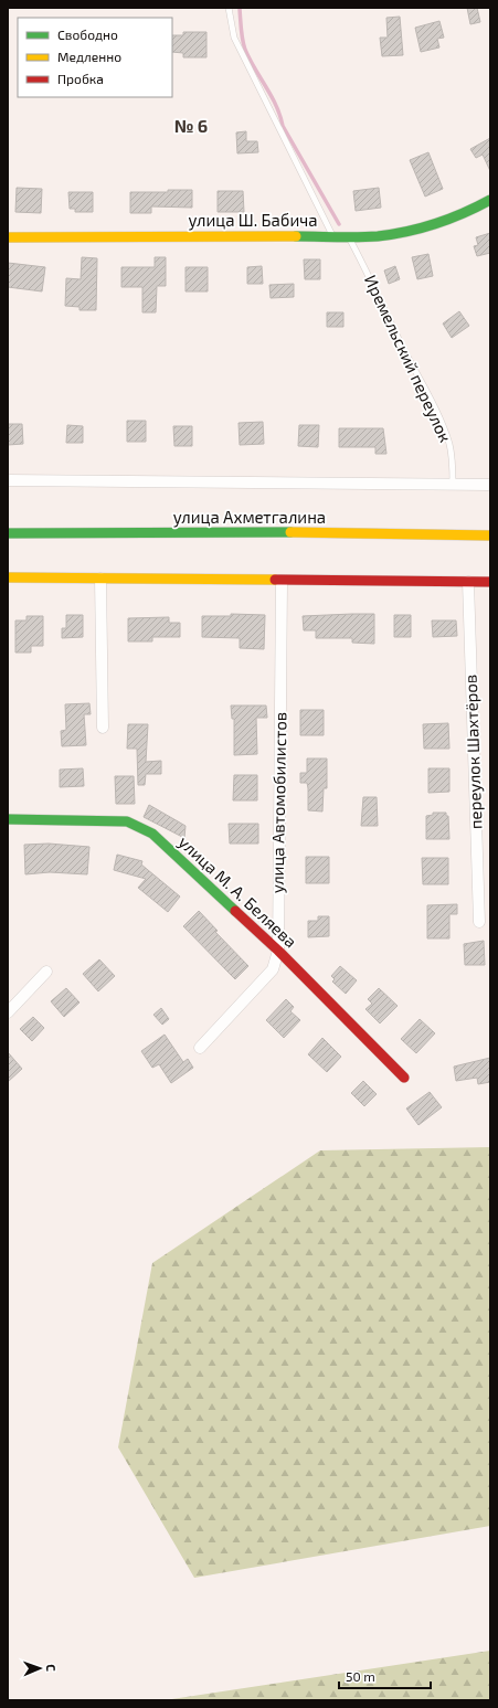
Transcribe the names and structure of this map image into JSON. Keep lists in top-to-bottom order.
{
  "streets": {
    "street": [
      "улица Ш. Бабича",
      "улица Ахметгалина",
      "переулок Шахтёров",
      "улица Автомобилистов",
      "улица М. А. Беляева"
    ],
    "lane": ["Иремельский переулок"]
  },
  "crossings": [
    ["улица Ш. Бабича", "Иремельский переулок"],
    ["улица Автомобилистов", "улица М. А. Беляева"]
  ],
  "districts": ["№ 6"],
  "legend": ["Свободно", "Медленно", "Пробка"],
  "scale_bar": "50 m",
  "north": "right"
}
